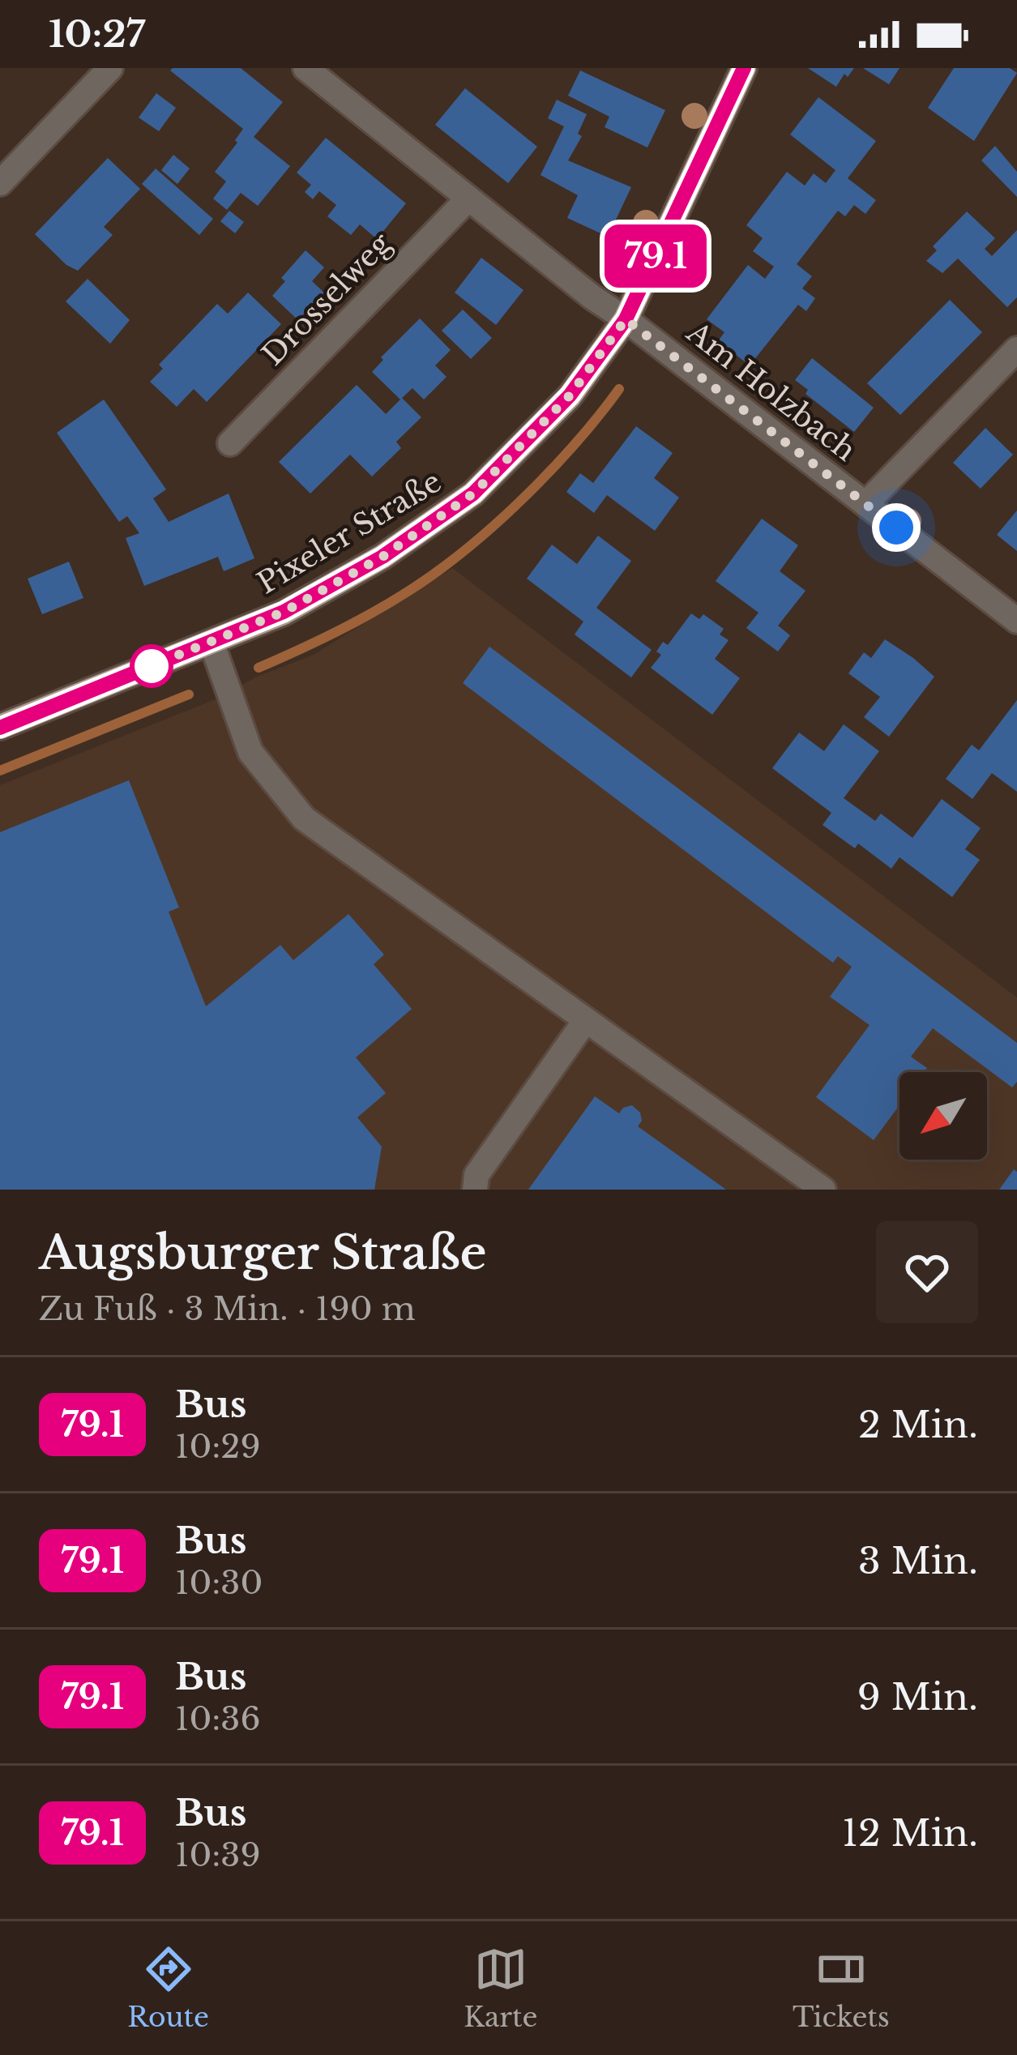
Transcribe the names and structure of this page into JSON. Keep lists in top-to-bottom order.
{
  "streets": {
    "main road": ["Pixeler Straße"],
    "street": ["Drosselweg", "Am Holzbach"]
  },
  "crossings": [
    ["Drosselweg", "Am Holzbach"],
    ["Am Holzbach", "Pixeler Straße"]
  ],
  "lines": ["bus line 79.1"],
  "north": "bottom left",
  "page": {
    "status": "10:27",
    "on_map": "79.1",
    "heading": ["Augsburger Straße", "Zu Fuß · 3 Min. · 190 m"],
    "list": [
      {
        "mark": "79.1",
        "name": "Bus",
        "note": "10:29",
        "value": "2 Min."
      },
      {
        "mark": "79.1",
        "name": "Bus",
        "note": "10:30",
        "value": "3 Min."
      },
      {
        "mark": "79.1",
        "name": "Bus",
        "note": "10:36",
        "value": "9 Min."
      },
      {
        "mark": "79.1",
        "name": "Bus",
        "note": "10:39",
        "value": "12 Min."
      }
    ],
    "tabs": ["Route", "Karte", "Tickets"]
  }
}
